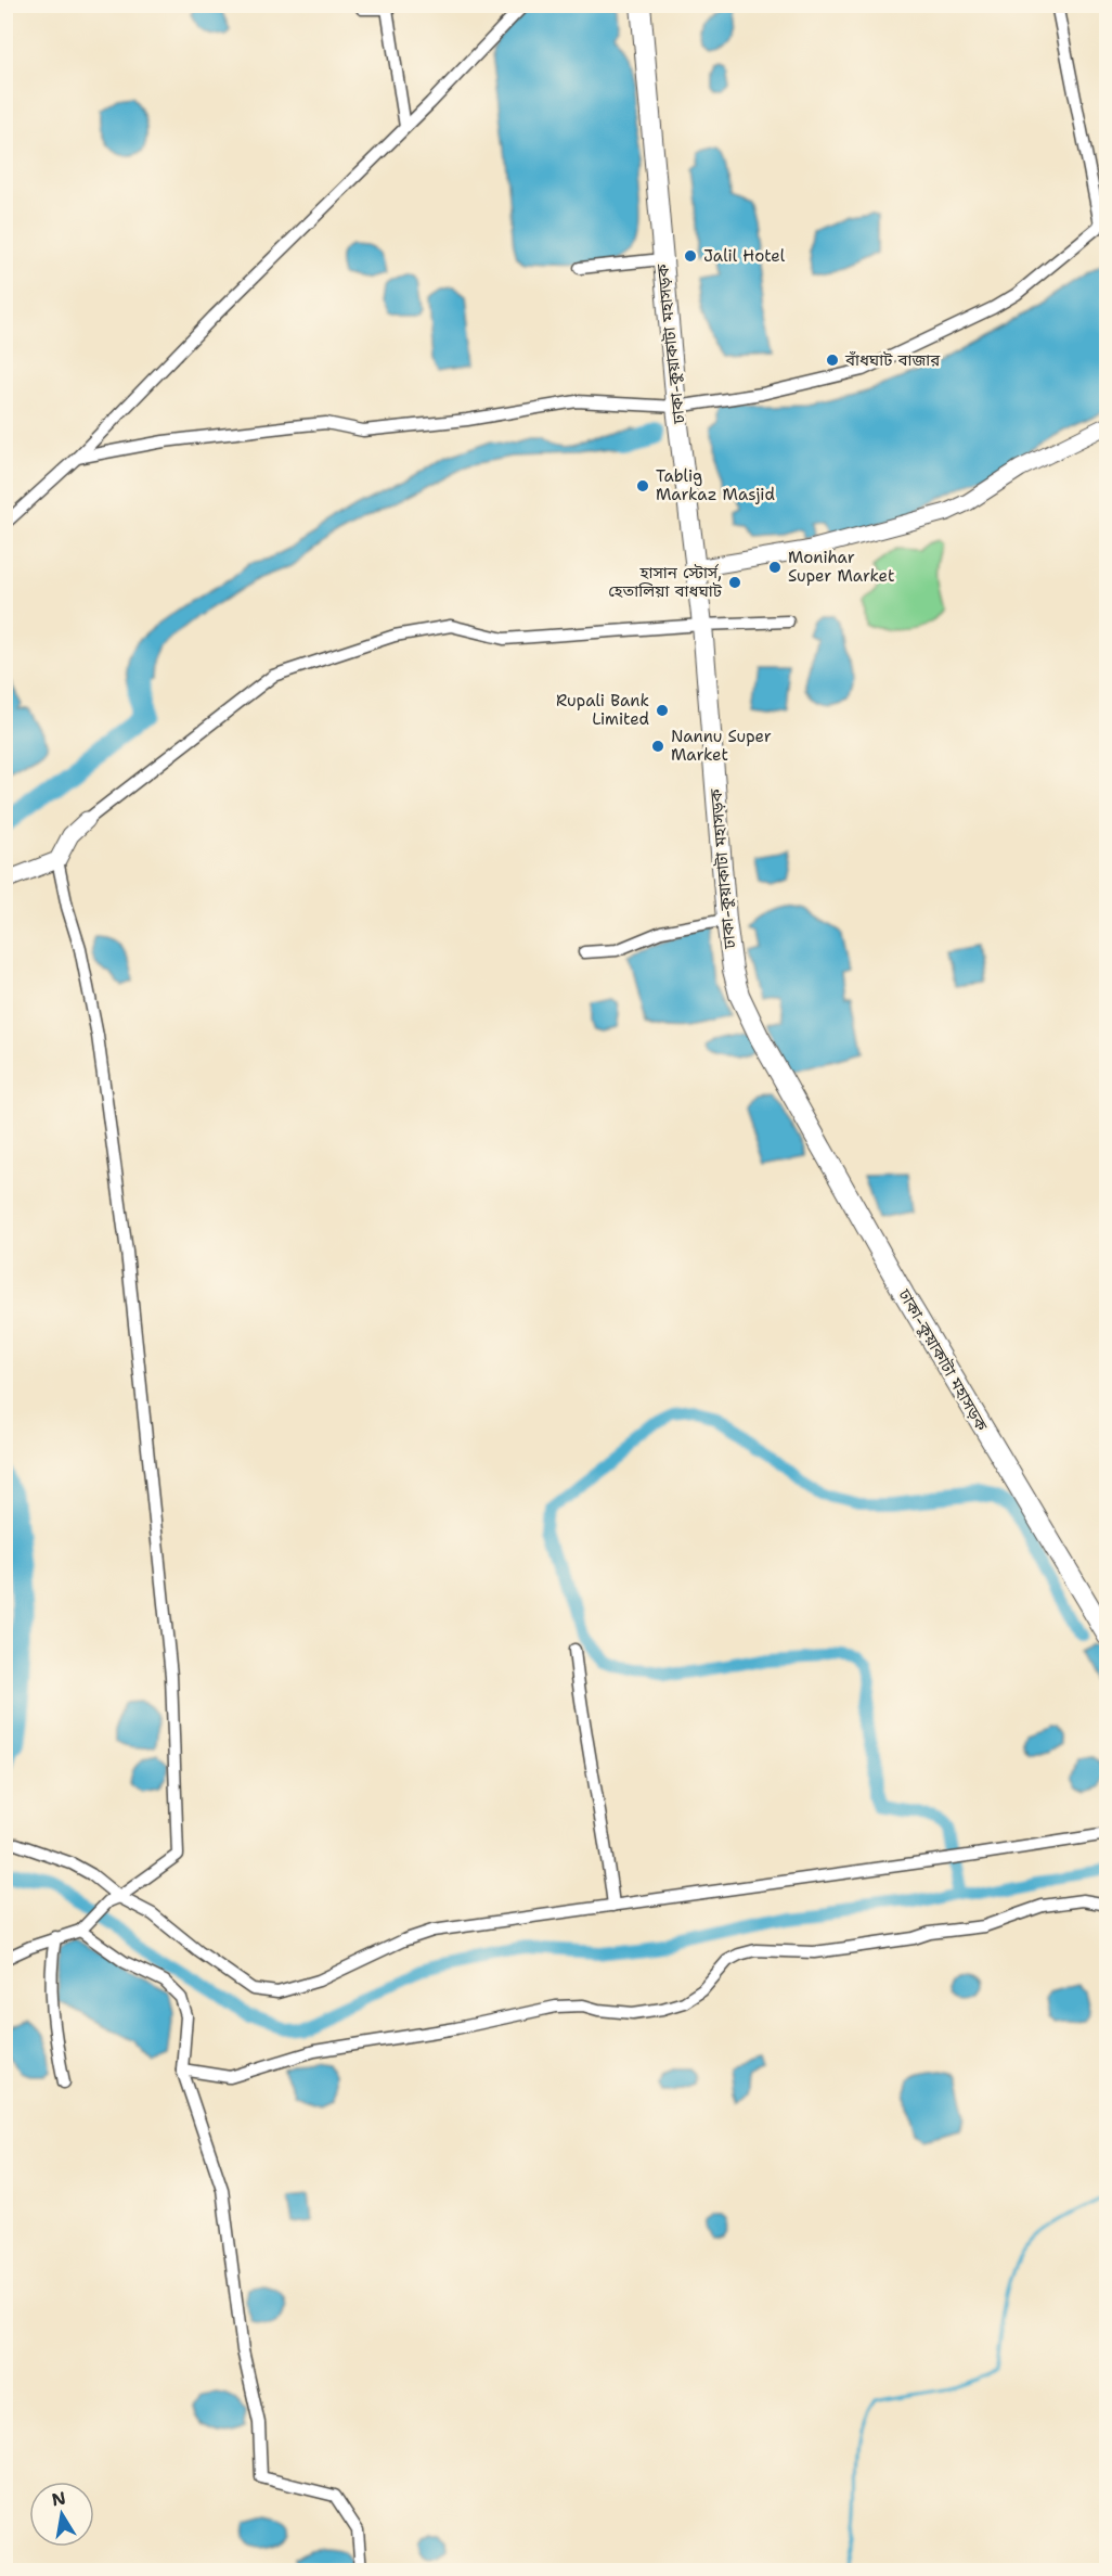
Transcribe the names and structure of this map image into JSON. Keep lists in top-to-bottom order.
{
  "streets": {
    "main road": ["ঢাকা-কুয়াকাটা মহাসড়ক"]
  },
  "places": [
    "Jalil Hotel",
    "বাঁধঘাট বাজার",
    "Tablig Markaz Masjid",
    "Monihar Super Market",
    "হাসান স্টোর্স, হেতালিয়া বাধঘাট",
    "Rupali Bank Limited",
    "Nannu Super Market"
  ],
  "north": "top"
}
